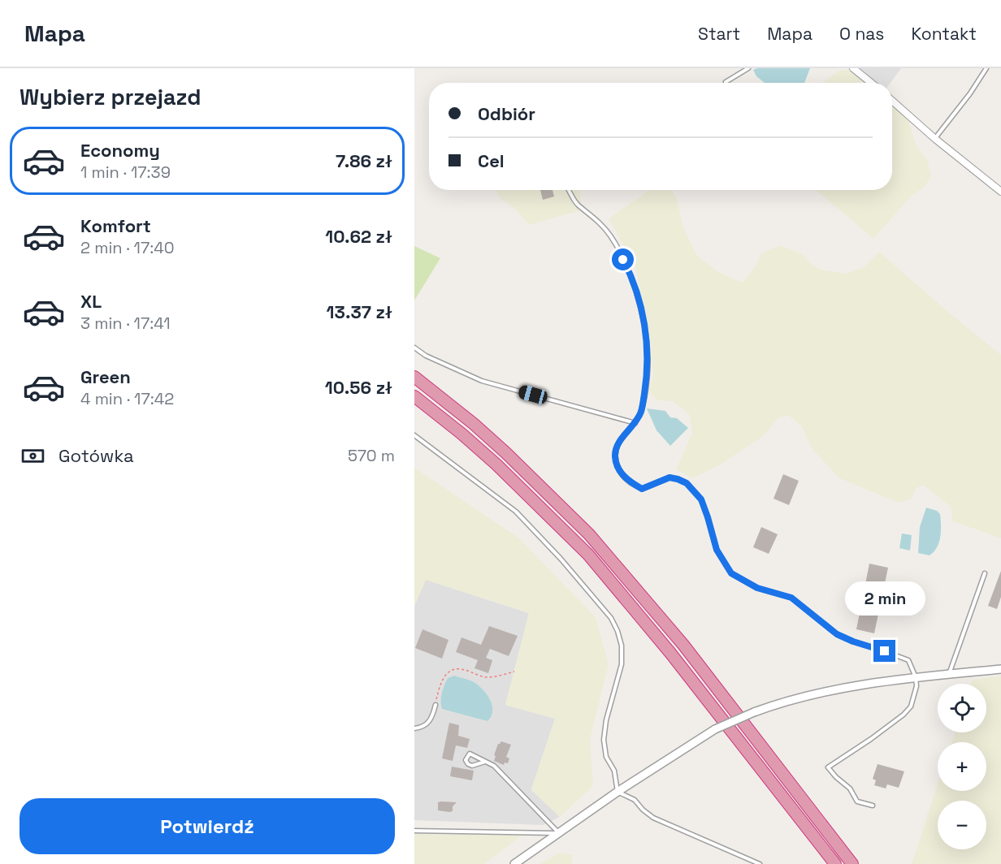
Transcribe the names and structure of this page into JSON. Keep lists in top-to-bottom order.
{
  "page": {
    "header": "Mapa",
    "nav": [
      "Start",
      "Mapa",
      "O nas",
      "Kontakt"
    ],
    "heading": "Wybierz przejazd",
    "banner": ["Odbiór", "Cel"],
    "list": [
      {
        "name": "Economy",
        "note": "1 min · 17:39",
        "value": "7.86 zł"
      },
      {
        "name": "Komfort",
        "note": "2 min · 17:40",
        "value": "10.62 zł"
      },
      {
        "name": "XL",
        "note": "3 min · 17:41",
        "value": "13.37 zł"
      },
      {
        "name": "Green",
        "note": "4 min · 17:42",
        "value": "10.56 zł"
      }
    ],
    "pay": ["Gotówka", "570 m"],
    "bubble": "2 min",
    "map_buttons": ["+", "−"],
    "buttons": "Potwierdź"
  }
}
